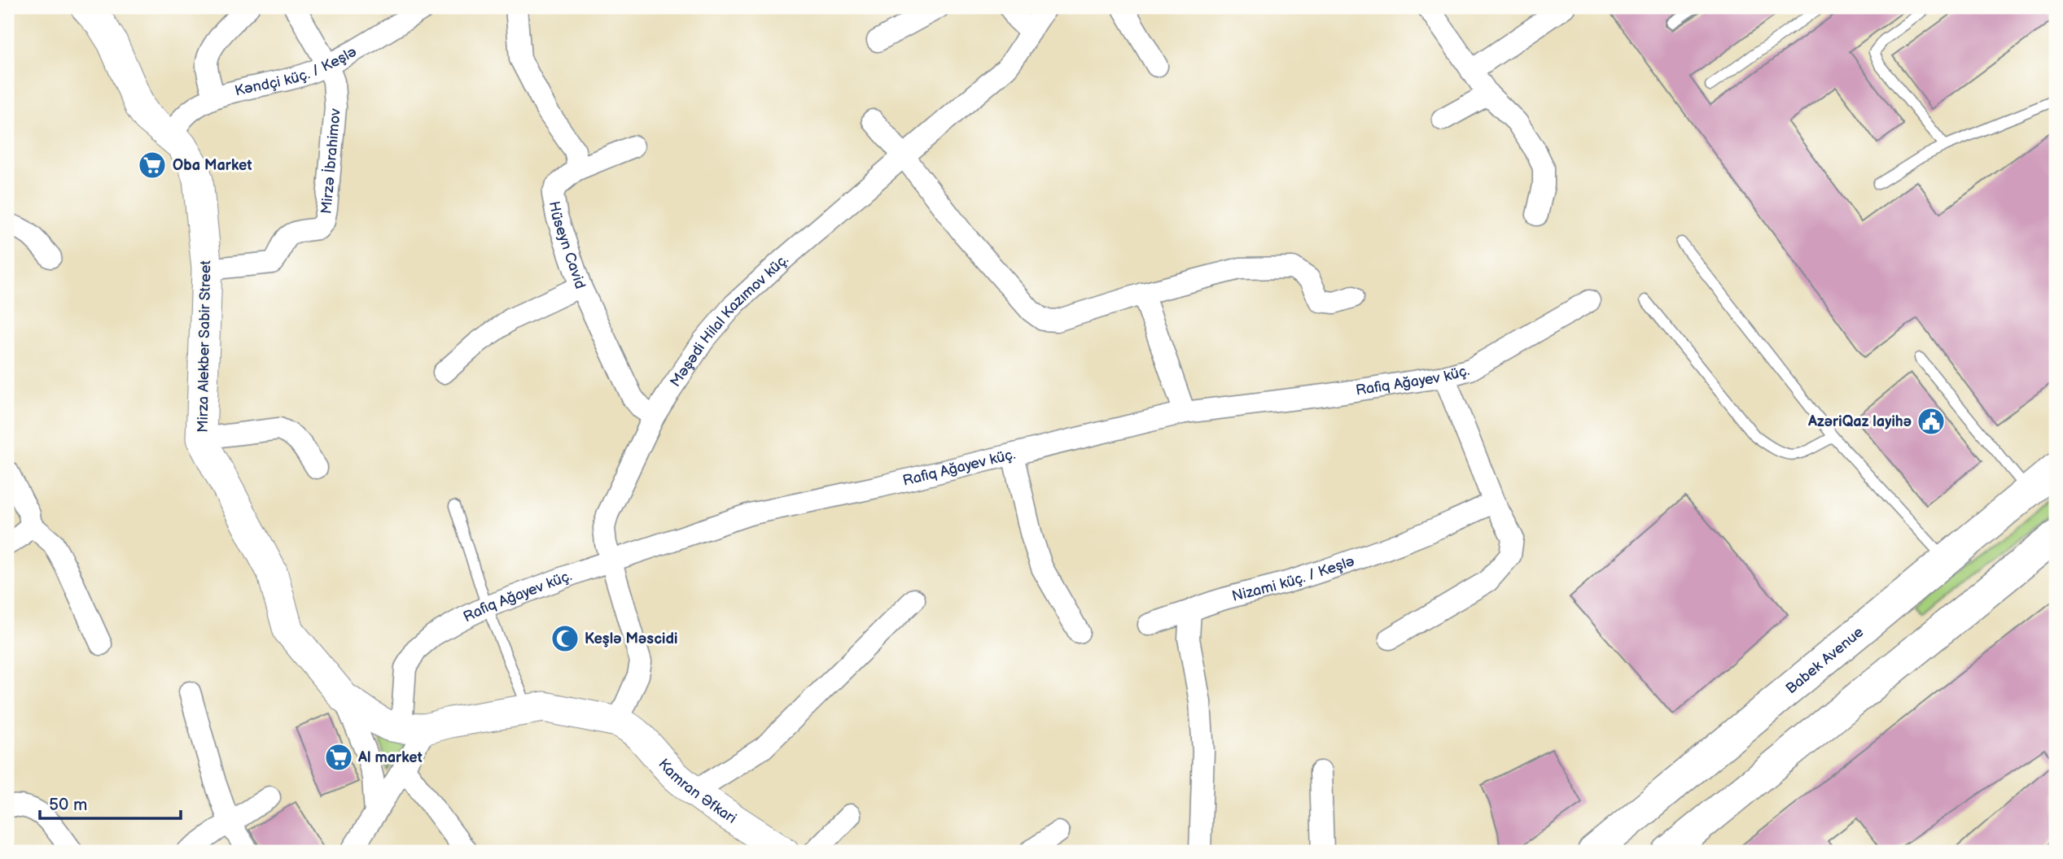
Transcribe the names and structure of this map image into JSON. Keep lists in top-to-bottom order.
{
  "streets": {
    "main road": ["Babek Avenue"],
    "street": [
      "Kəndçi küç. / Keşlə",
      "Mirzə İbrahimov",
      "Hüseyn Cavid",
      "Məşədi Hilal Kazımov küç.",
      "Mirza Alekber Sabir Street",
      "Rafiq Ağayev küç.",
      "Nizami küç. / Keşlə",
      "Kamran Əfkari"
    ]
  },
  "crossings": [
    ["Kəndçi küç. / Keşlə", "Mirzə İbrahimov"],
    ["Kəndçi küç. / Keşlə", "Mirza Alekber Sabir Street"],
    ["Mirzə İbrahimov", "Mirza Alekber Sabir Street"],
    ["Hüseyn Cavid", "Məşədi Hilal Kazımov küç."],
    ["Məşədi Hilal Kazımov küç.", "Rafiq Ağayev küç."],
    ["Məşədi Hilal Kazımov küç.", "Kamran Əfkari"],
    ["Mirza Alekber Sabir Street", "Rafiq Ağayev küç."]
  ],
  "places": {
    "supermarket": ["Oba Market", "Al market"],
    "public building": ["AzəriQaz layihə"],
    "mosque": ["Keşlə Məscidi"]
  },
  "scale_bar": "50 m"
}
